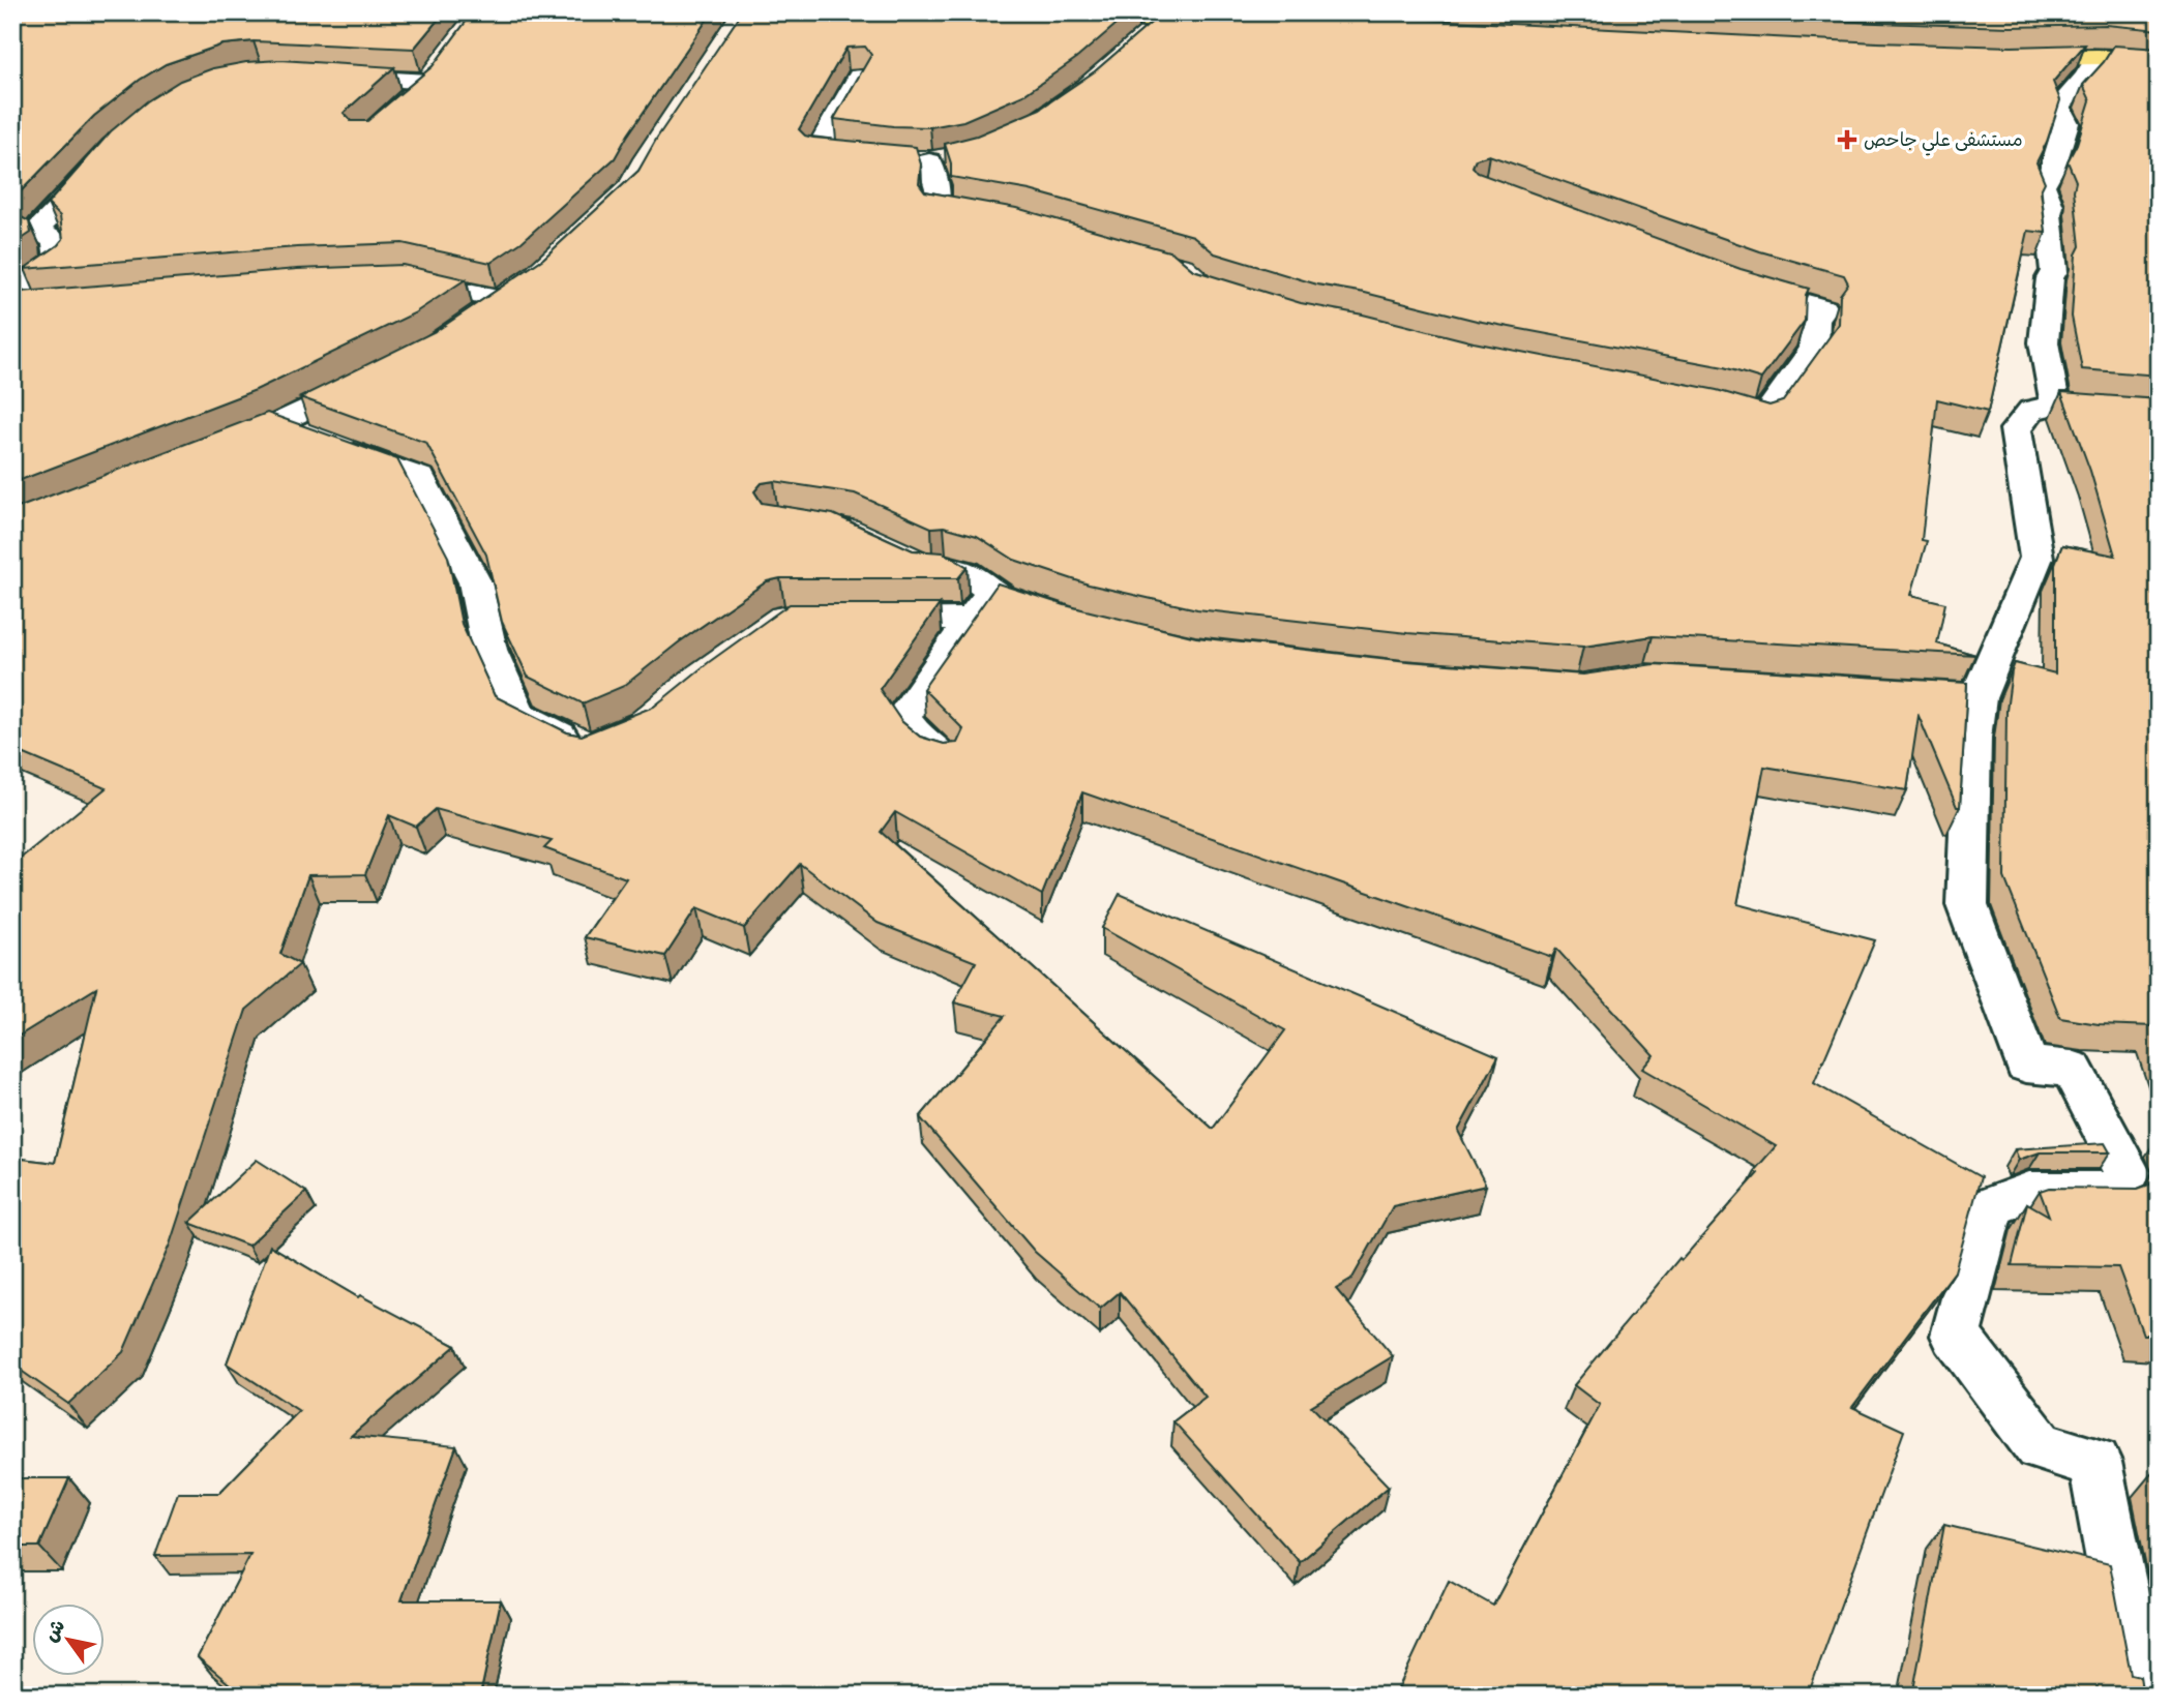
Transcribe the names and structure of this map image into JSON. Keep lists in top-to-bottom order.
{
  "places": {
    "health": ["مستشفى علي جاحص"]
  },
  "north": "top left"
}
